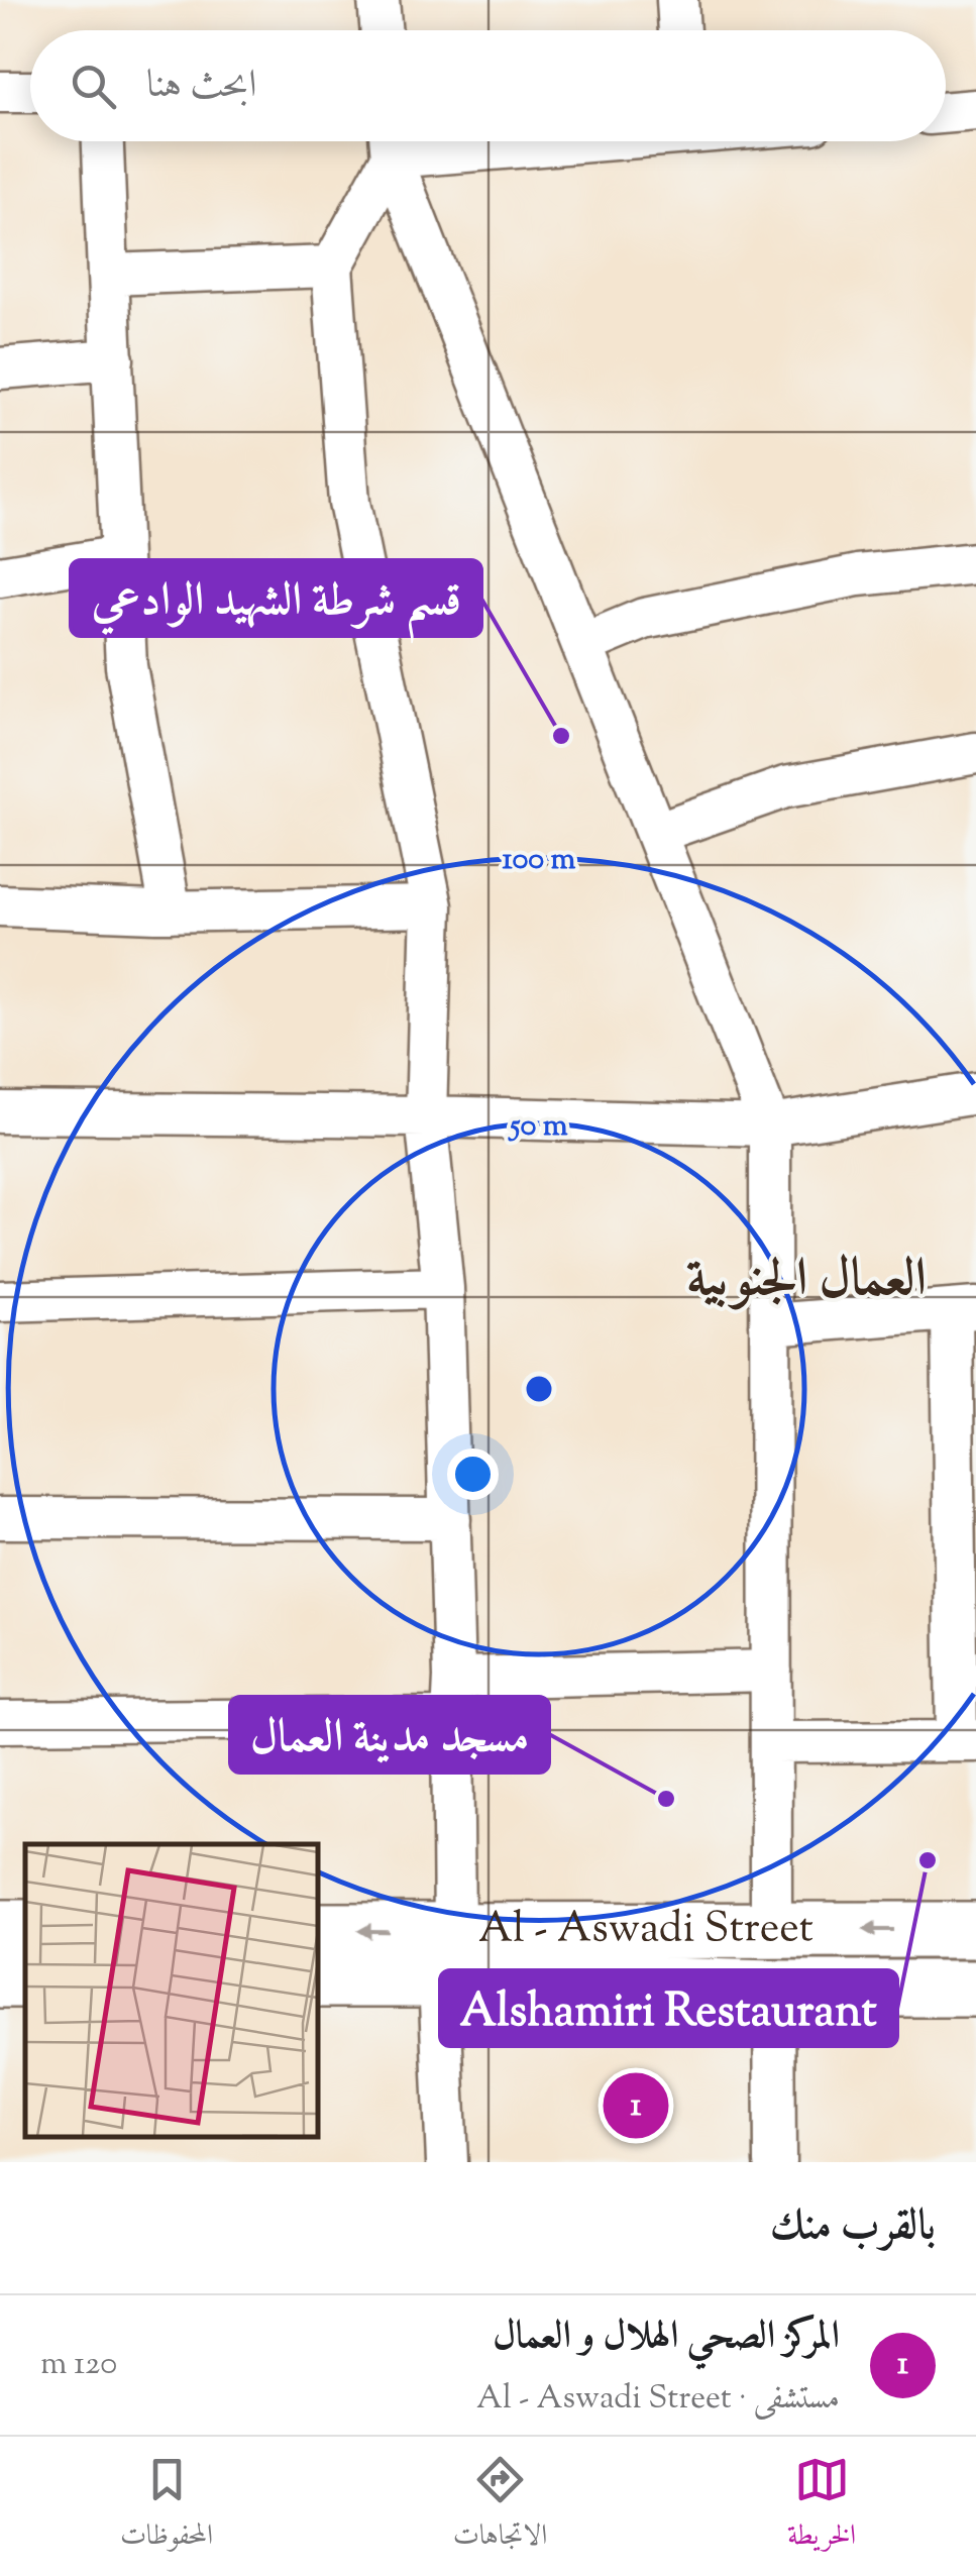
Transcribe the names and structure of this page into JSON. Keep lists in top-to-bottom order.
{
  "streets": {
    "highway": ["Al - Aswadi Street"]
  },
  "districts": ["العمال الجنوبية"],
  "places": ["قسم شرطة الشهيد الوادعي", "مسجد مدينة العمال", "Alshamiri Restaurant"],
  "page": {
    "search": "ابحث هنا",
    "pins": "1",
    "heading": "بالقرب منك",
    "list": [
      {
        "mark": "1",
        "name": "المركز الصحي الهلال و العمال",
        "note": "مستشفى · Al - Aswadi Street",
        "value": "120 m"
      }
    ],
    "nav": ["الخريطة", "الاتجاهات", "المحفوظات"]
  },
  "rings": ["100 m", "50 m"]
}
